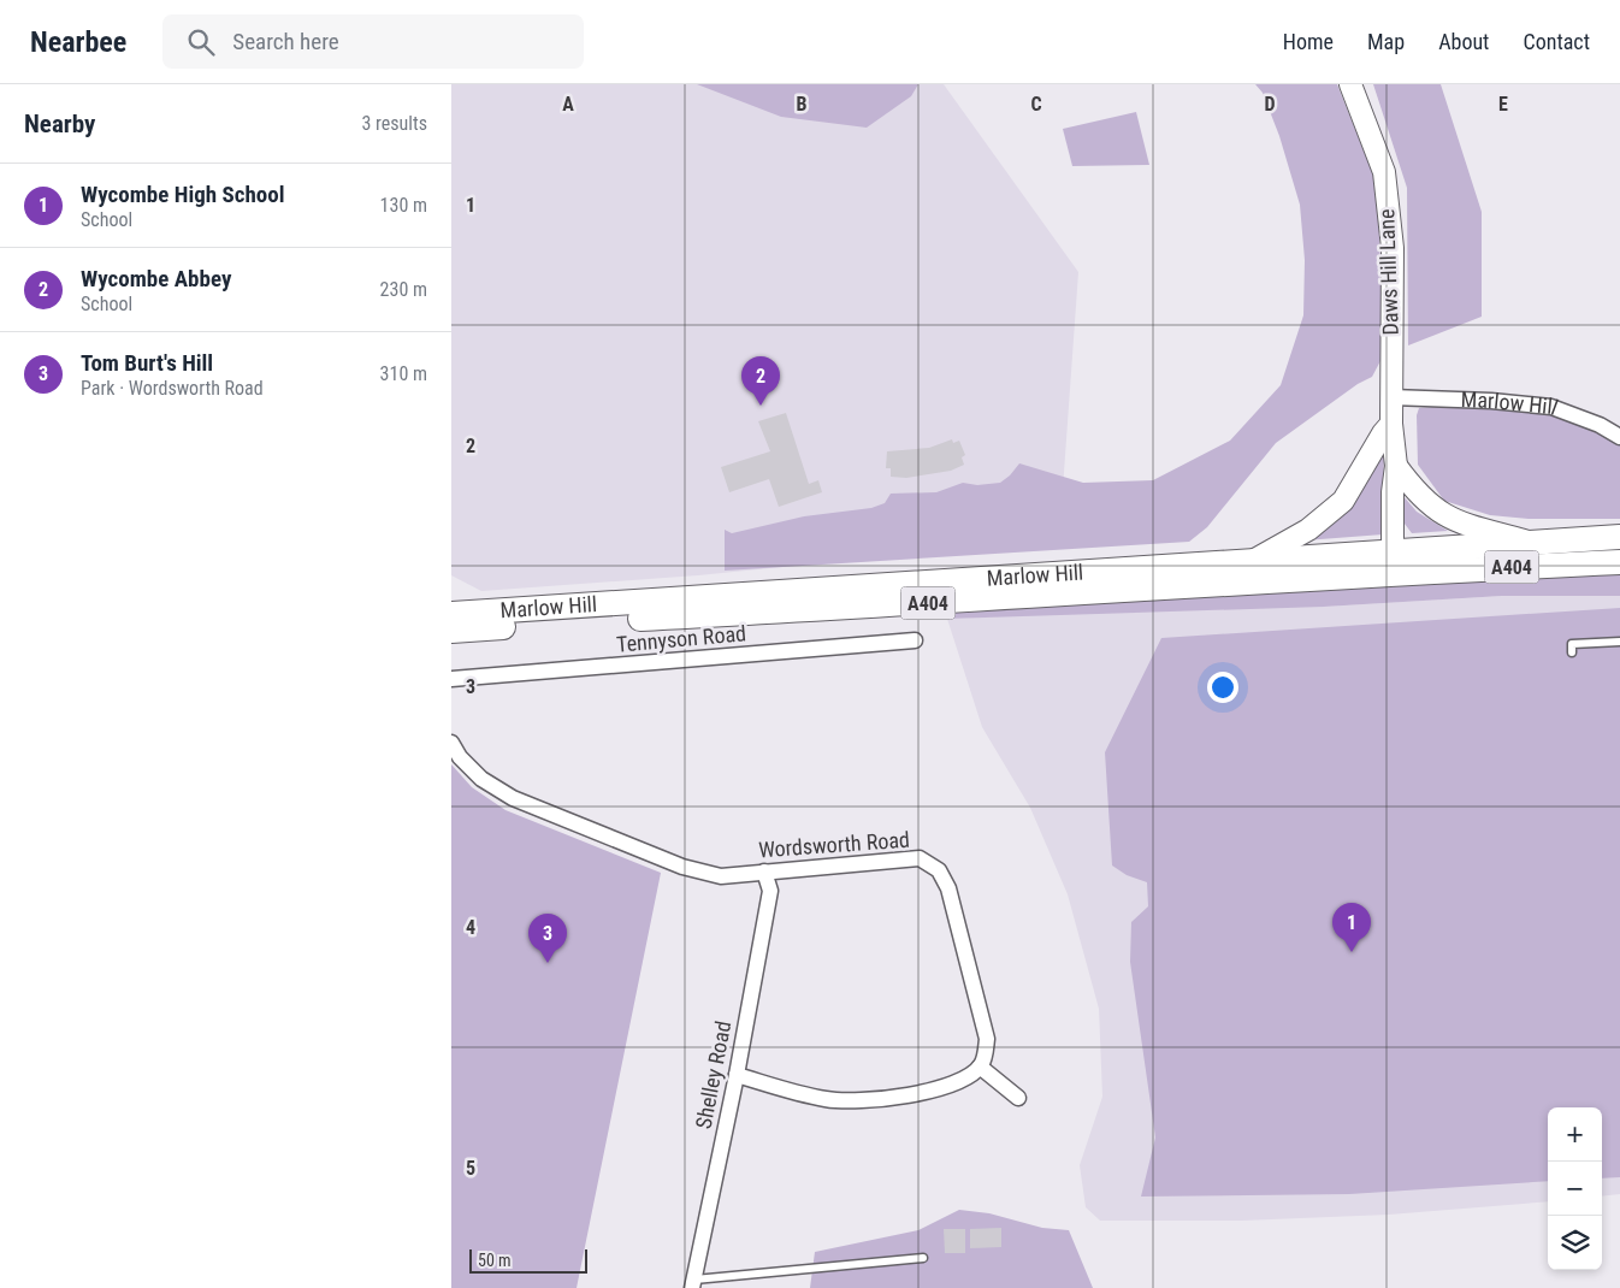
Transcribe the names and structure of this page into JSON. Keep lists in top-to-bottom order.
{
  "streets": {
    "main road": ["Marlow Hill", "A404"],
    "street": [
      "Daws Hill Lane",
      "Tennyson Road",
      "Wordsworth Road",
      "Shelley Road"
    ]
  },
  "crossings": [
    ["Daws Hill Lane", "Marlow Hill"],
    ["Wordsworth Road", "Shelley Road"]
  ],
  "scale_bar": "50 m",
  "page": {
    "header": "Nearbee",
    "search": "Search here",
    "nav": [
      "Home",
      "Map",
      "About",
      "Contact"
    ],
    "heading": ["Nearby", "3 results"],
    "list": [
      {
        "mark": "1",
        "name": "Wycombe High School",
        "note": "School",
        "value": "130 m"
      },
      {
        "mark": "2",
        "name": "Wycombe Abbey",
        "note": "School",
        "value": "230 m"
      },
      {
        "mark": "3",
        "name": "Tom Burt's Hill",
        "note": "Park · Wordsworth Road",
        "value": "310 m"
      }
    ],
    "pins": ["2", "1", "3"],
    "map_buttons": ["+", "−"],
    "scale": "50 m"
  },
  "grid": {
    "columns": [
      "A",
      "B",
      "C",
      "D",
      "E"
    ],
    "rows": [
      "1",
      "2",
      "3",
      "4",
      "5"
    ]
  }
}
